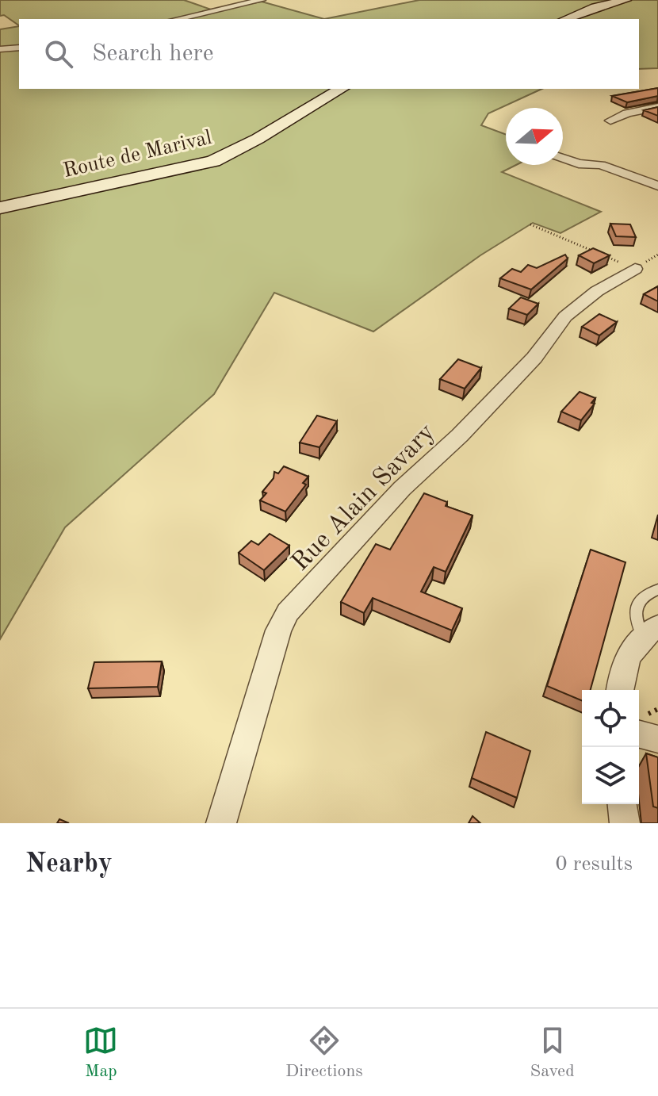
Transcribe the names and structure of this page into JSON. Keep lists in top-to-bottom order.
{
  "streets": {
    "main road": ["Route de Marival"],
    "street": ["Rue Alain Savary"]
  },
  "north": "right",
  "page": {
    "search": "Search here",
    "heading": ["Nearby", "0 results"],
    "nav": ["Map", "Directions", "Saved"]
  }
}
